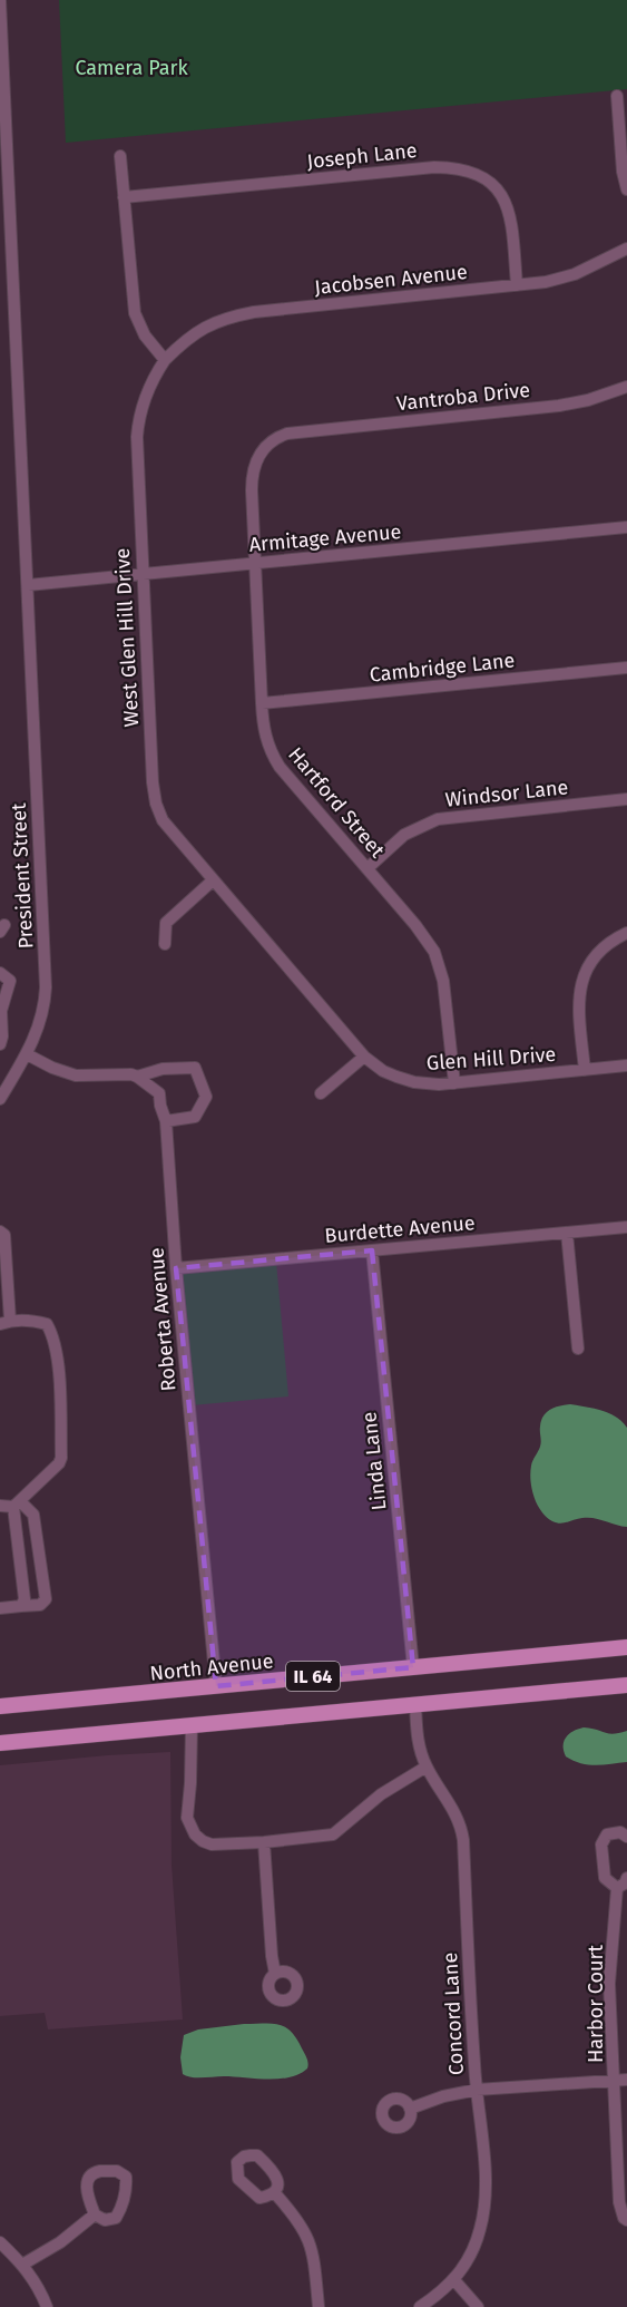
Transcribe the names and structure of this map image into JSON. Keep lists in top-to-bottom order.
{
  "streets": {
    "main road": ["North Avenue", "IL 64"],
    "street": [
      "Joseph Lane",
      "Jacobsen Avenue",
      "Vantroba Drive",
      "Armitage Avenue",
      "West Glen Hill Drive",
      "Cambridge Lane",
      "Windsor Lane",
      "Hartford Street",
      "President Street",
      "Glen Hill Drive",
      "Burdette Avenue",
      "Roberta Avenue",
      "Linda Lane",
      "Harbor Court",
      "Concord Lane"
    ]
  },
  "crossings": [
    ["Joseph Lane", "Jacobsen Avenue"],
    ["Jacobsen Avenue", "West Glen Hill Drive"],
    ["Vantroba Drive", "Hartford Street"],
    ["Armitage Avenue", "West Glen Hill Drive"],
    ["Armitage Avenue", "Hartford Street"],
    ["Armitage Avenue", "President Street"],
    ["West Glen Hill Drive", "Glen Hill Drive"],
    ["Cambridge Lane", "Hartford Street"],
    ["Windsor Lane", "Hartford Street"],
    ["Hartford Street", "Glen Hill Drive"],
    ["Burdette Avenue", "Roberta Avenue"],
    ["Burdette Avenue", "Linda Lane"],
    ["Roberta Avenue", "North Avenue"],
    ["Linda Lane", "North Avenue"],
    ["IL 64", "Concord Lane"]
  ],
  "parks": ["Camera Park"]
}
